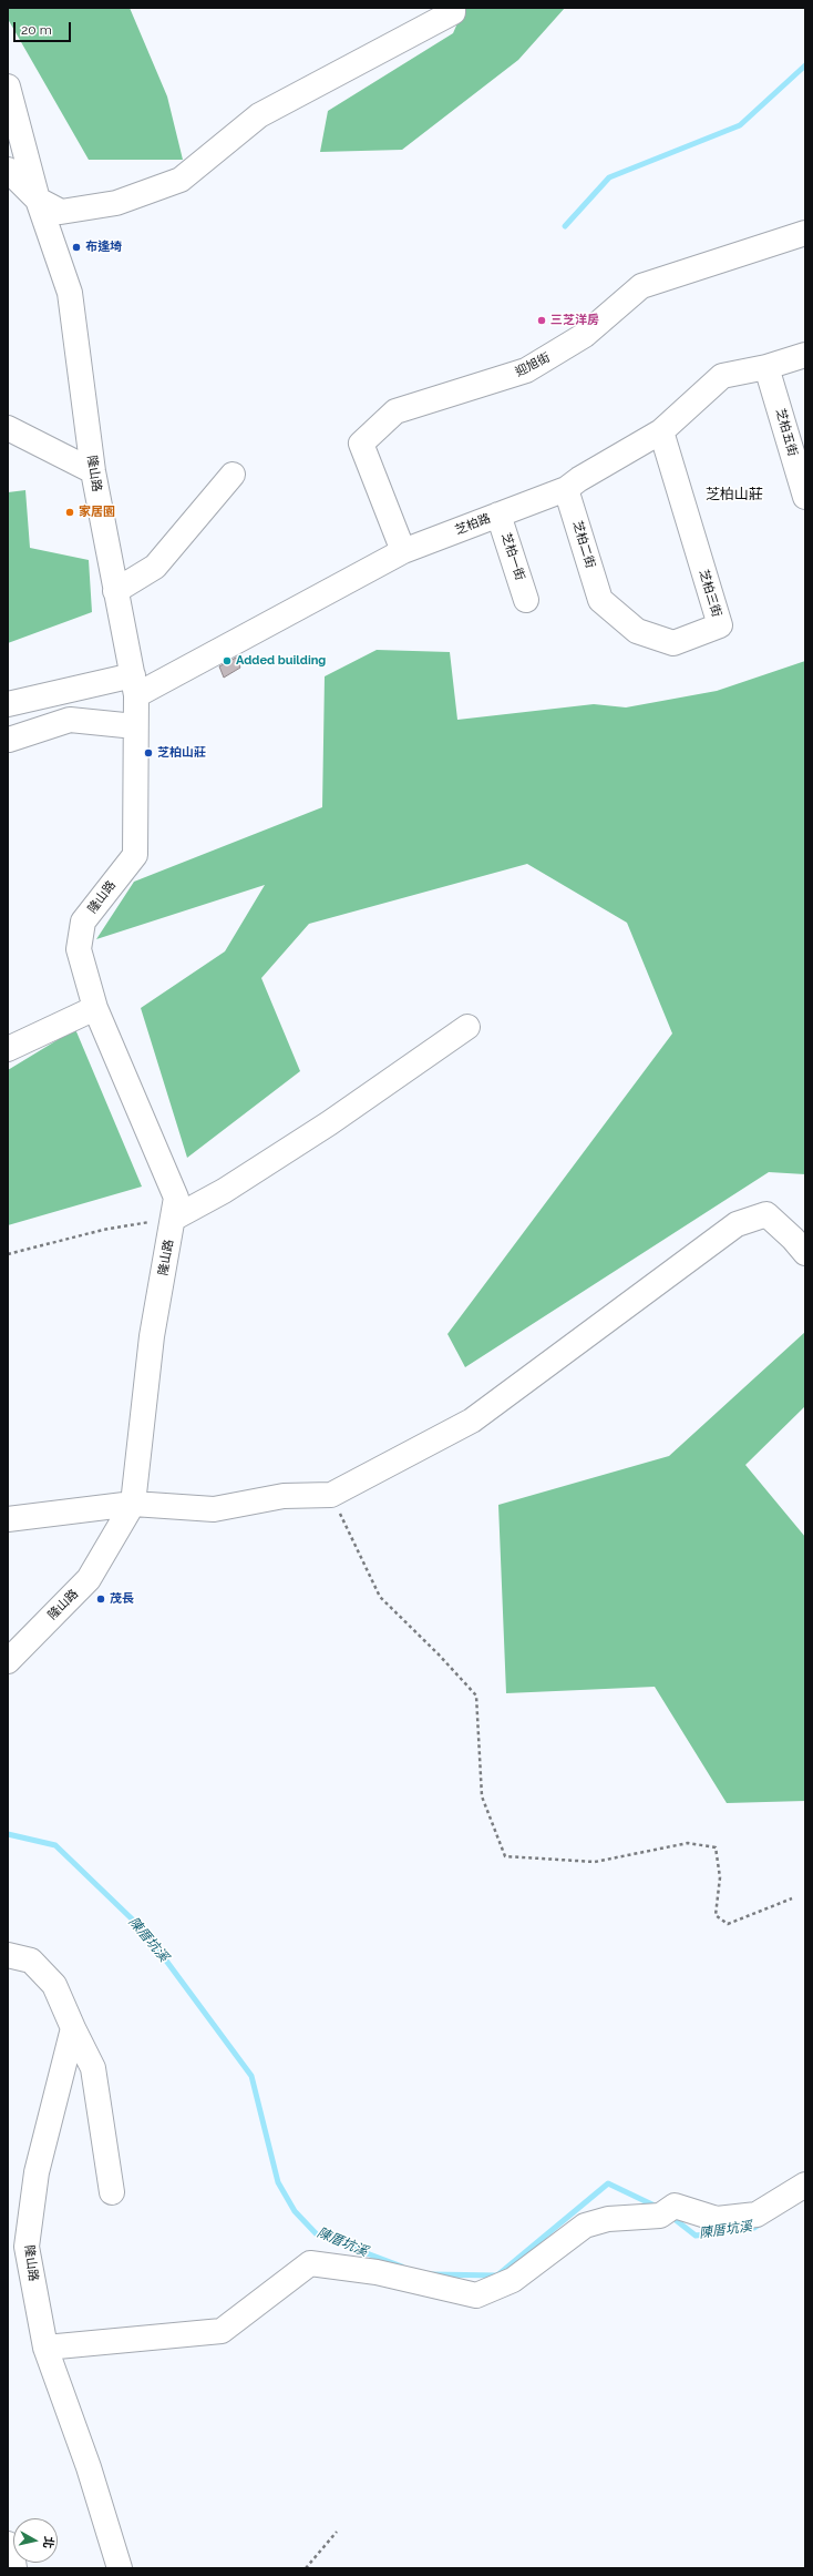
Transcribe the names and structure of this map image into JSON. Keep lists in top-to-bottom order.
{
  "streets": {
    "street": [
      "迎旭街",
      "芝柏五街",
      "隆山路",
      "芝柏路",
      "芝柏二街",
      "芝柏一街",
      "芝柏三街"
    ]
  },
  "crossings": [
    ["迎旭街", "芝柏路"],
    ["芝柏五街", "芝柏路"],
    ["隆山路", "芝柏路"],
    ["芝柏路", "芝柏二街"],
    ["芝柏路", "芝柏一街"],
    ["芝柏路", "芝柏三街"],
    ["芝柏二街", "芝柏三街"]
  ],
  "districts": ["芝柏山莊"],
  "water": ["陳厝坑溪"],
  "places": [
    "布逢埼",
    "三芝洋房",
    "家居園",
    "Added building",
    "芝柏山莊",
    "茂長"
  ],
  "scale_bar": "20 m",
  "north": "right"
}
